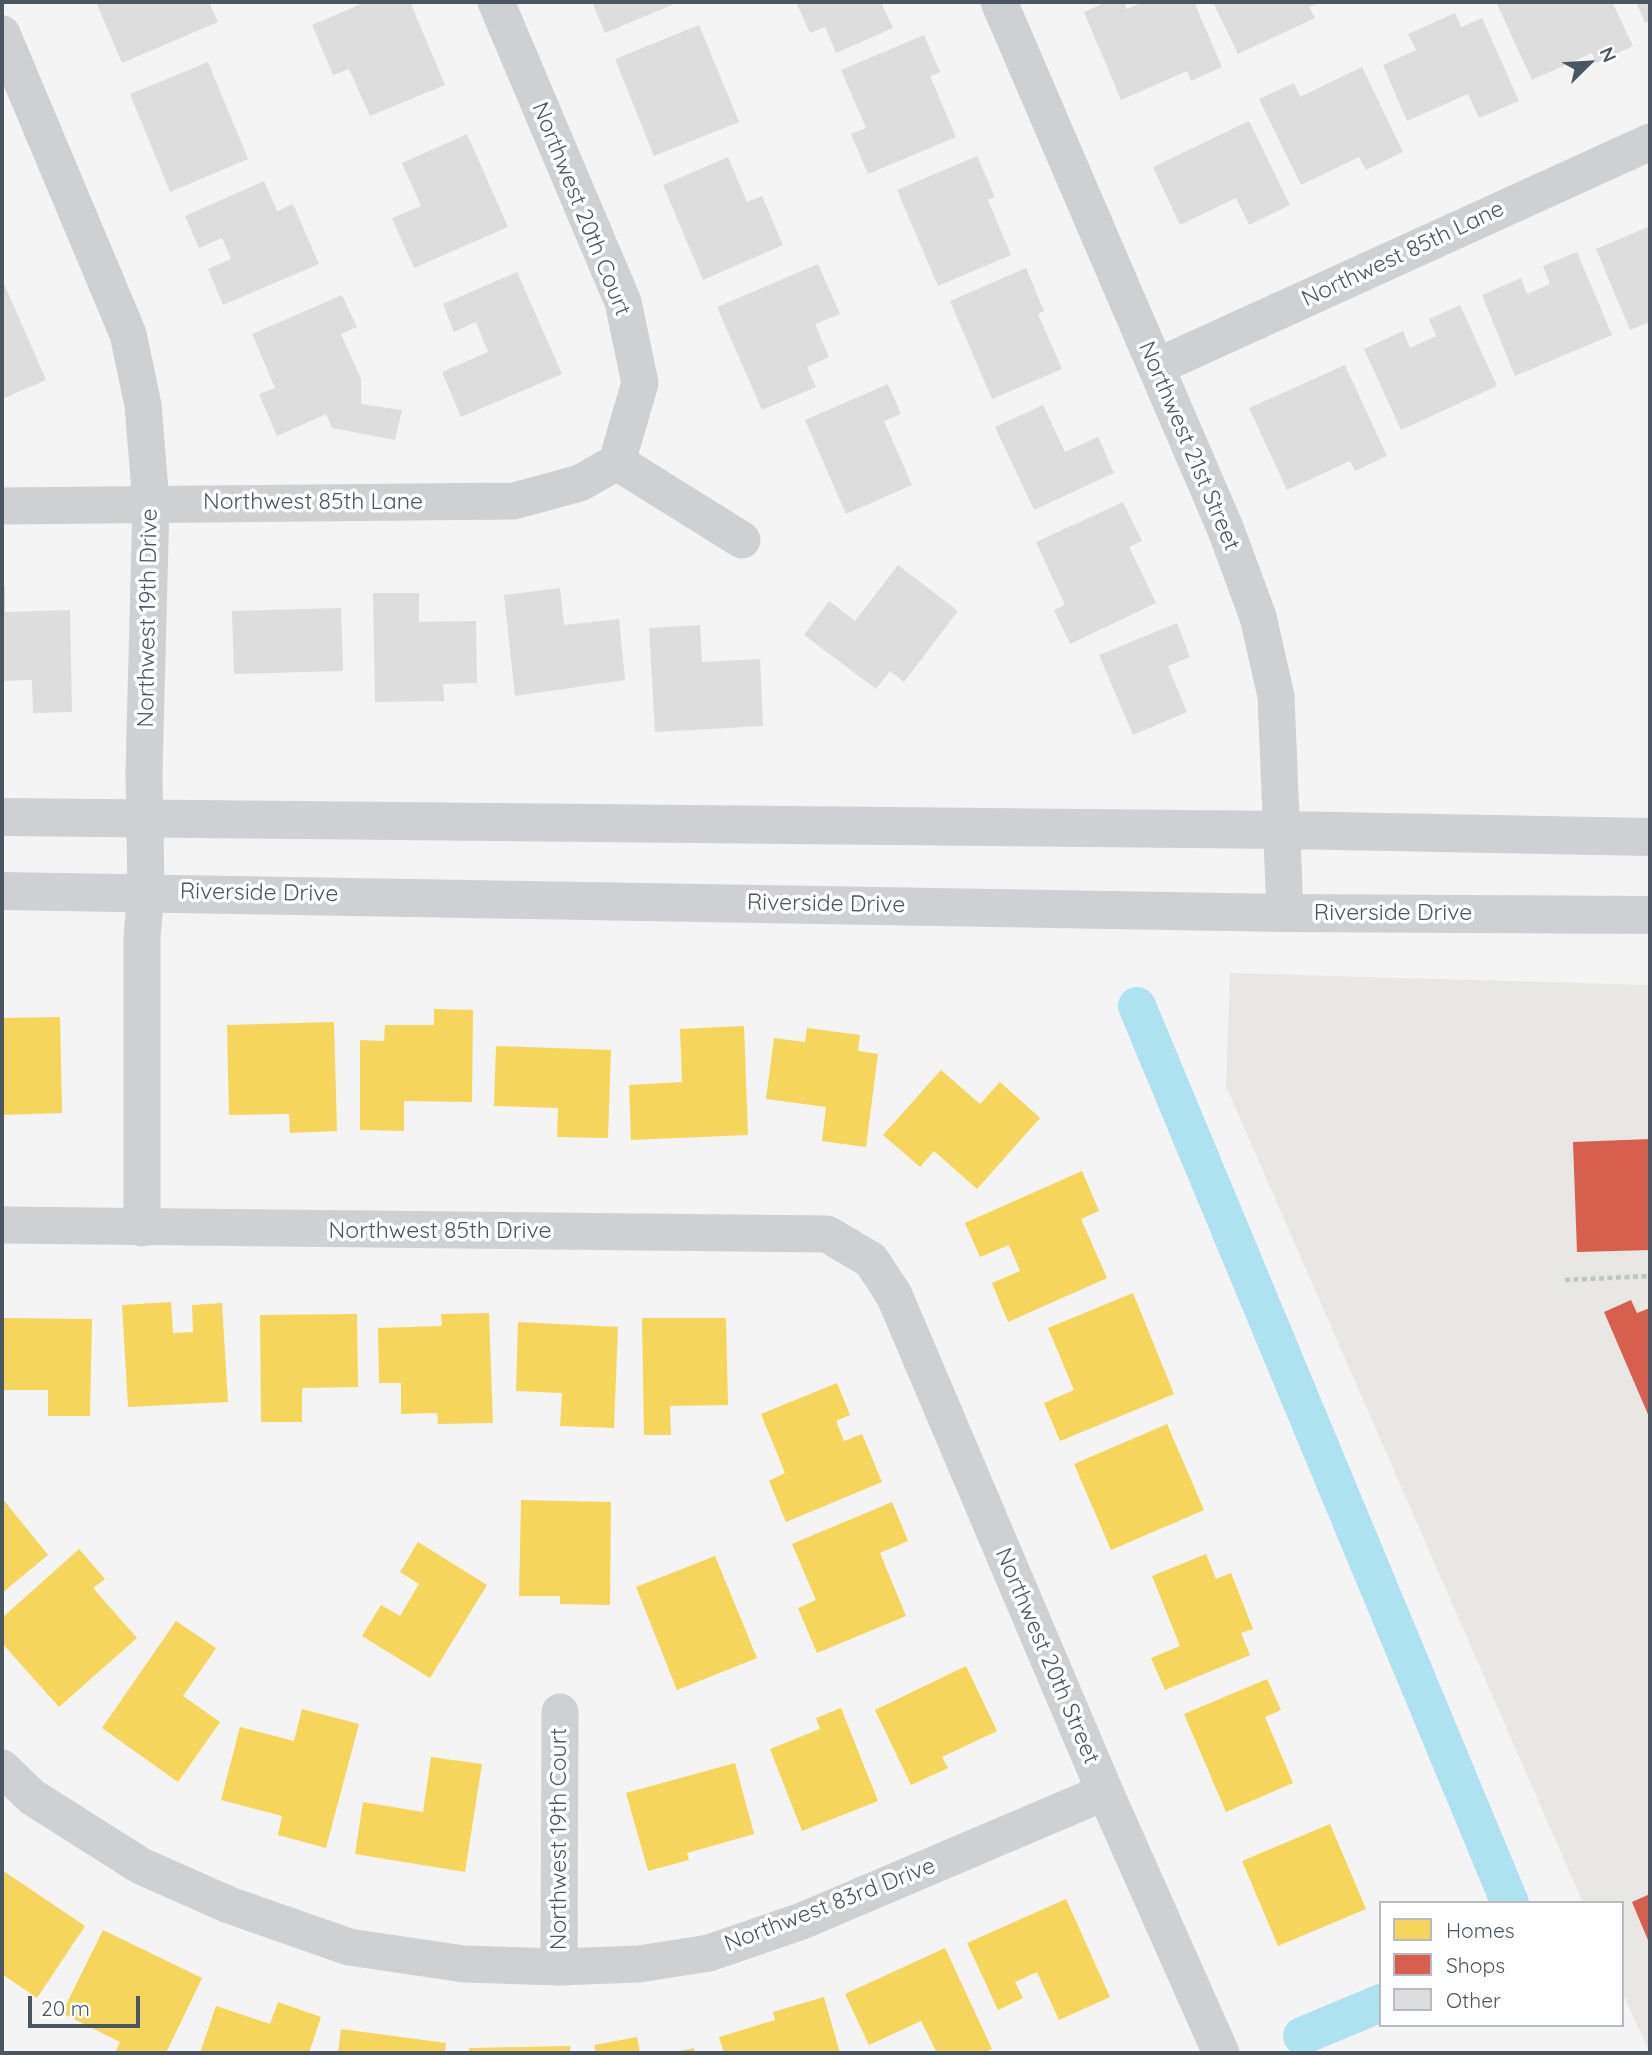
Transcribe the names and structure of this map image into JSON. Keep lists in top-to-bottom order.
{
  "streets": {
    "street": [
      "Northwest 20th Court",
      "Northwest 85th Lane",
      "Northwest 21st Street",
      "Northwest 19th Drive",
      "Riverside Drive",
      "Northwest 85th Drive",
      "Northwest 20th Street",
      "Northwest 19th Court",
      "Northwest 83rd Drive"
    ]
  },
  "crossings": [
    ["Northwest 20th Court", "Northwest 85th Lane"],
    ["Northwest 85th Lane", "Northwest 21st Street"],
    ["Northwest 85th Lane", "Northwest 19th Drive"],
    ["Northwest 21st Street", "Riverside Drive"],
    ["Northwest 19th Drive", "Riverside Drive"],
    ["Northwest 19th Drive", "Northwest 85th Drive"],
    ["Northwest 85th Drive", "Northwest 20th Street"],
    ["Northwest 20th Street", "Northwest 83rd Drive"],
    ["Northwest 19th Court", "Northwest 83rd Drive"]
  ],
  "legend": ["Homes", "Shops", "Other"],
  "scale_bar": "20 m",
  "north": "top right"
}
